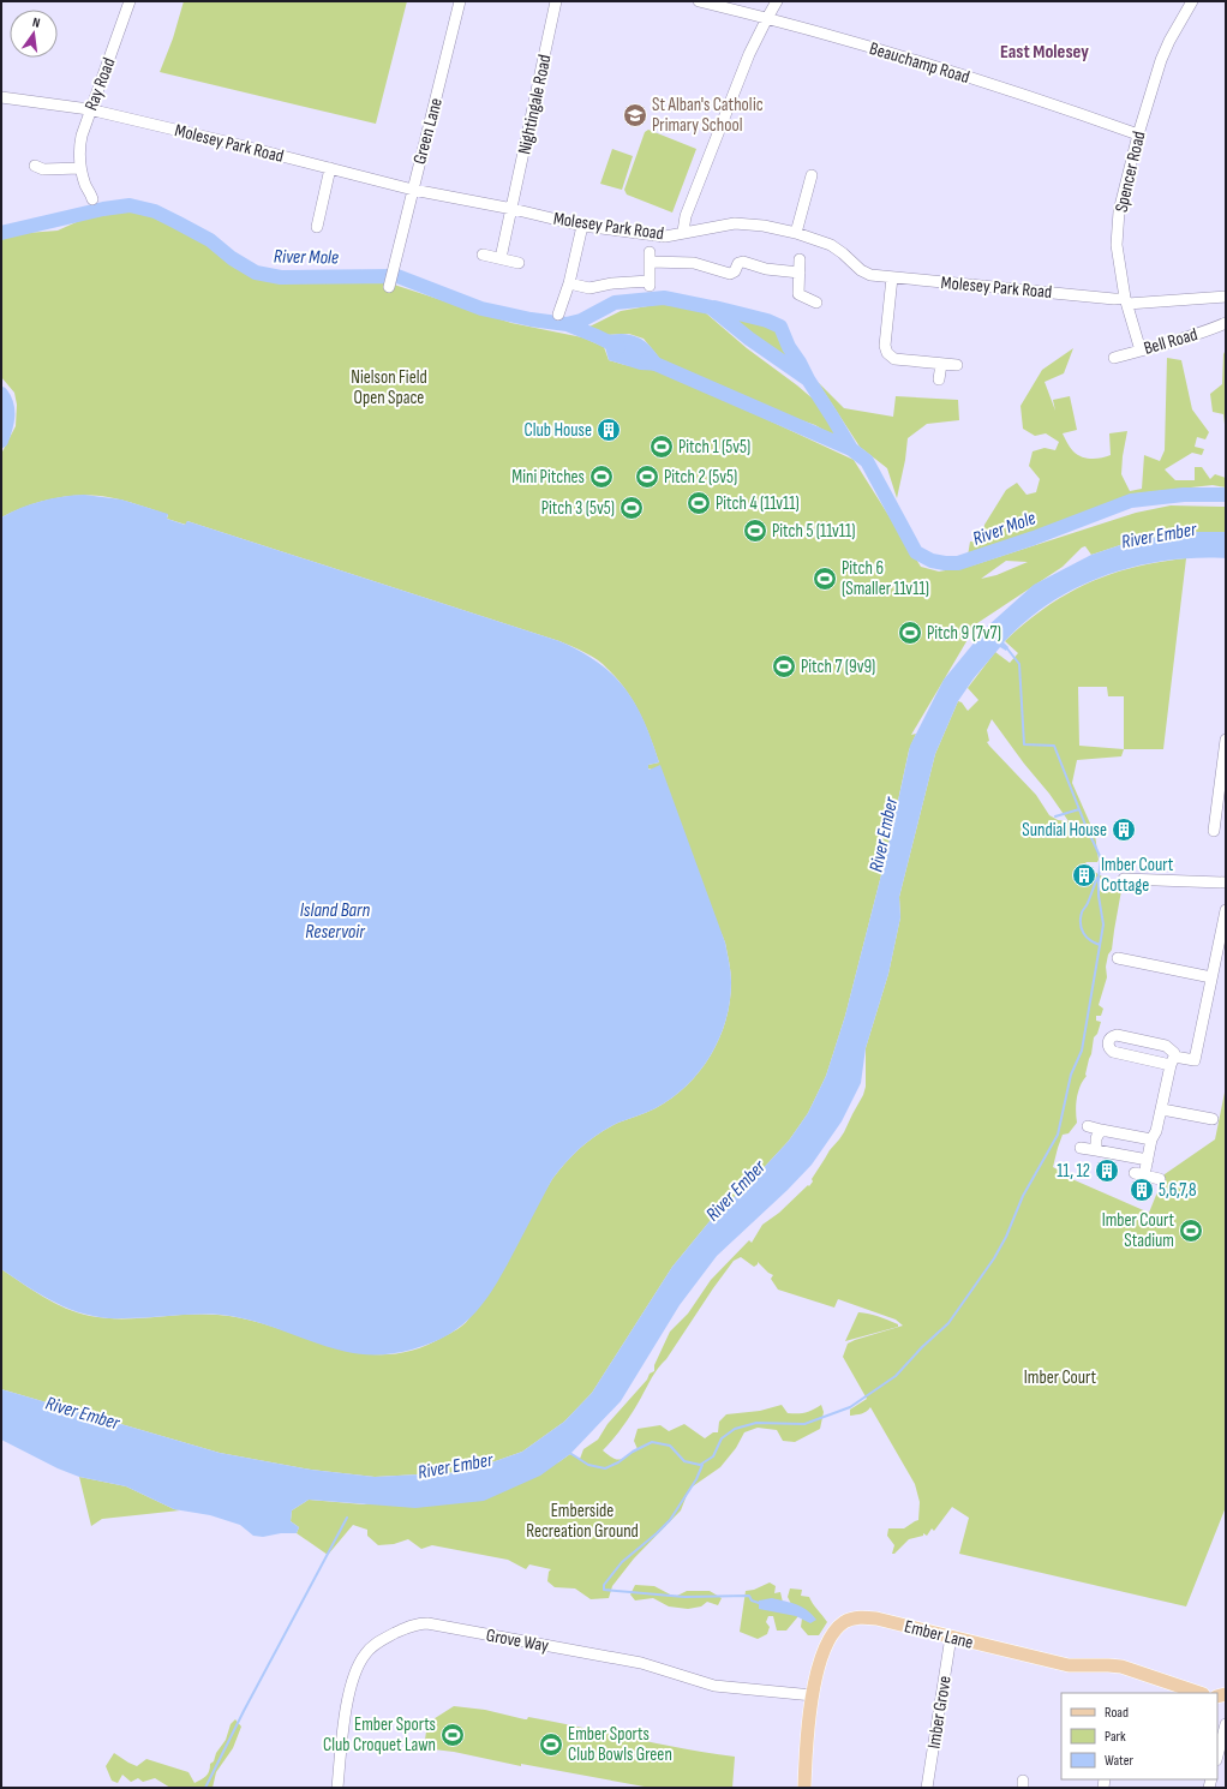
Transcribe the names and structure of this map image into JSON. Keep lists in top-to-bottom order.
{
  "streets": {
    "main road": ["Ember Lane"],
    "street": [
      "Beauchamp Road",
      "Ray Road",
      "Nightingale Road",
      "Green Lane",
      "Molesey Park Road",
      "Spencer Road",
      "Bell Road",
      "Grove Way",
      "Imber Grove"
    ]
  },
  "crossings": [
    ["Beauchamp Road", "Spencer Road"],
    ["Ray Road", "Molesey Park Road"],
    ["Nightingale Road", "Molesey Park Road"],
    ["Green Lane", "Molesey Park Road"],
    ["Molesey Park Road", "Spencer Road"],
    ["Spencer Road", "Bell Road"],
    ["Ember Lane", "Grove Way"],
    ["Ember Lane", "Imber Grove"]
  ],
  "districts": ["East Molesey"],
  "water": ["River Mole", "River Ember", "Island Barn Reservoir"],
  "parks": ["Nielson Field Open Space", "Imber Court", "Emberside Recreation Ground"],
  "places": {
    "school or university": ["St Alban's Catholic Primary School"],
    "building": [
      "Club House",
      "Sundial House",
      "Imber Court Cottage",
      "11, 12",
      "5,6,7,8"
    ],
    "sports": [
      "Pitch 1 (5v5)",
      "Mini Pitches",
      "Pitch 2 (5v5)",
      "Pitch 4 (11v11)",
      "Pitch 3 (5v5)",
      "Pitch 5 (11v11)",
      "Pitch 6 (Smaller 11v11)",
      "Pitch 9 (7v7)",
      "Pitch 7 (9v9)",
      "Imber Court Stadium",
      "Ember Sports Club Croquet Lawn",
      "Ember Sports Club Bowls Green"
    ]
  },
  "legend": ["Road", "Park", "Water"],
  "north": "top"
}
